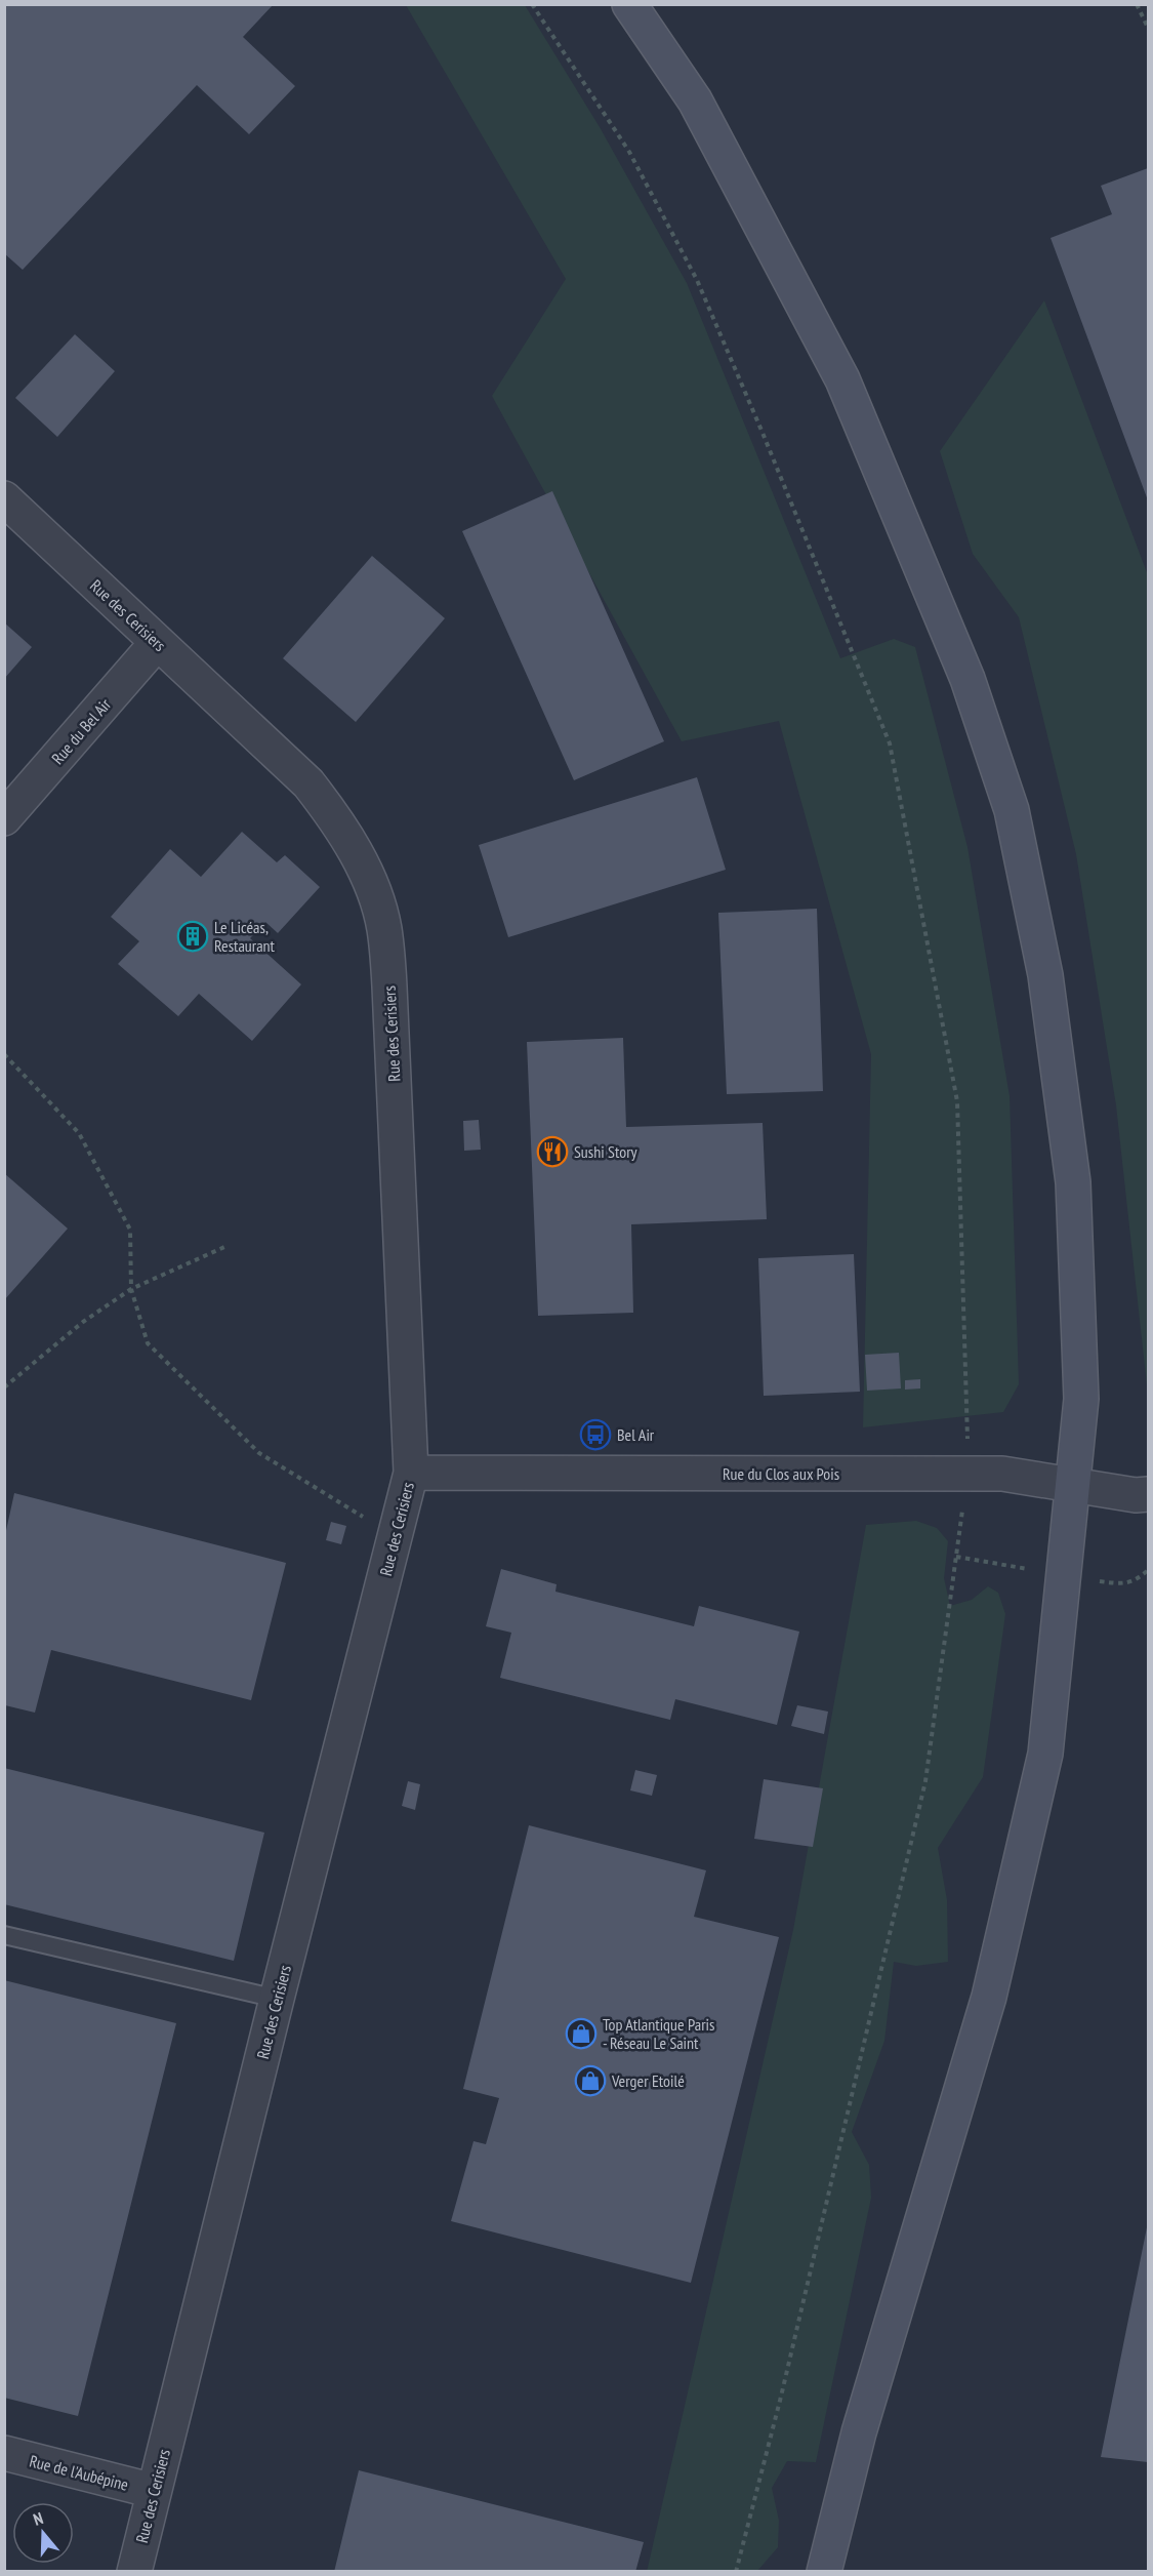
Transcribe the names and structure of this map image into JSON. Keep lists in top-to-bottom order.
{
  "streets": {
    "street": [
      "Rue des Cerisiers",
      "Rue du Bel Air",
      "Rue du Clos aux Pois",
      "Rue de l'Aubépine"
    ]
  },
  "crossings": [
    ["Rue des Cerisiers", "Rue du Bel Air"],
    ["Rue des Cerisiers", "Rue du Clos aux Pois"],
    ["Rue des Cerisiers", "Rue de l'Aubépine"]
  ],
  "places": {
    "building": ["Le Licéas, Restaurant"],
    "restaurant": ["Sushi Story"],
    "bus stop": ["Bel Air"],
    "shop": ["Top Atlantique Paris - Réseau Le Saint", "Verger Etoilé"]
  },
  "north": "top"
}
